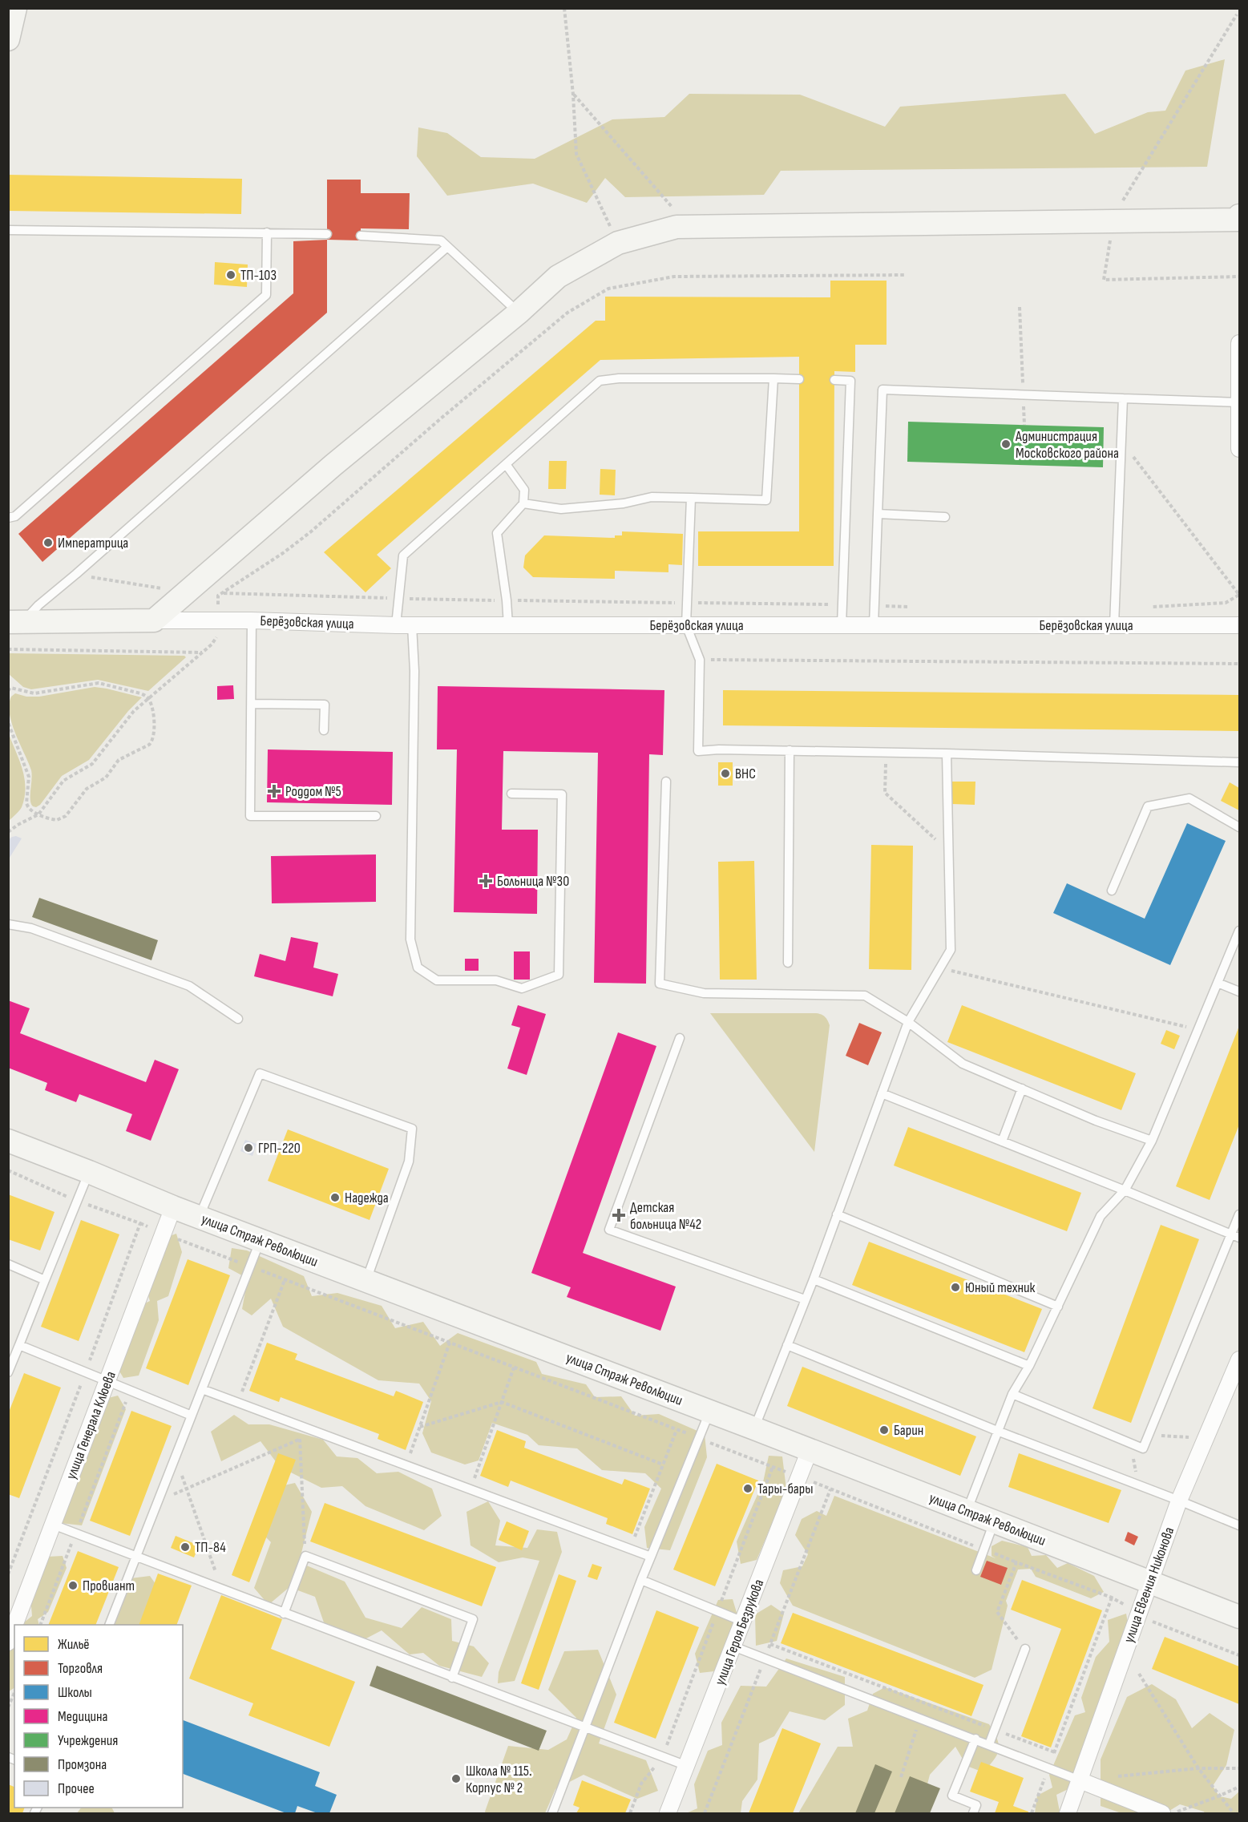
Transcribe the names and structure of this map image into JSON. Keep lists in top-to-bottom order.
{
  "streets": {
    "street": [
      "Берёзовская улица",
      "улица Страж Революции",
      "улица Генерала Клюева",
      "улица Евгения Никонова",
      "улица Героя Безрукова"
    ]
  },
  "crossings": [
    ["улица Страж Революции", "улица Генерала Клюева"],
    ["улица Страж Революции", "улица Евгения Никонова"],
    ["улица Страж Революции", "улица Героя Безрукова"]
  ],
  "places": {
    "other": [
      "ТП-103",
      "Администрация Московского района",
      "Императрица",
      "ВНС",
      "ГРП-220",
      "Надежда",
      "Юный техник",
      "Барин",
      "Тары-бары",
      "ТП-84",
      "Провиант",
      "Школа № 115. Корпус № 2"
    ],
    "health": ["Роддом №5", "Больница №30", "Детская больница №42"]
  },
  "legend": [
    "Жильё",
    "Торговля",
    "Школы",
    "Медицина",
    "Учреждения",
    "Промзона",
    "Прочее"
  ]
}
